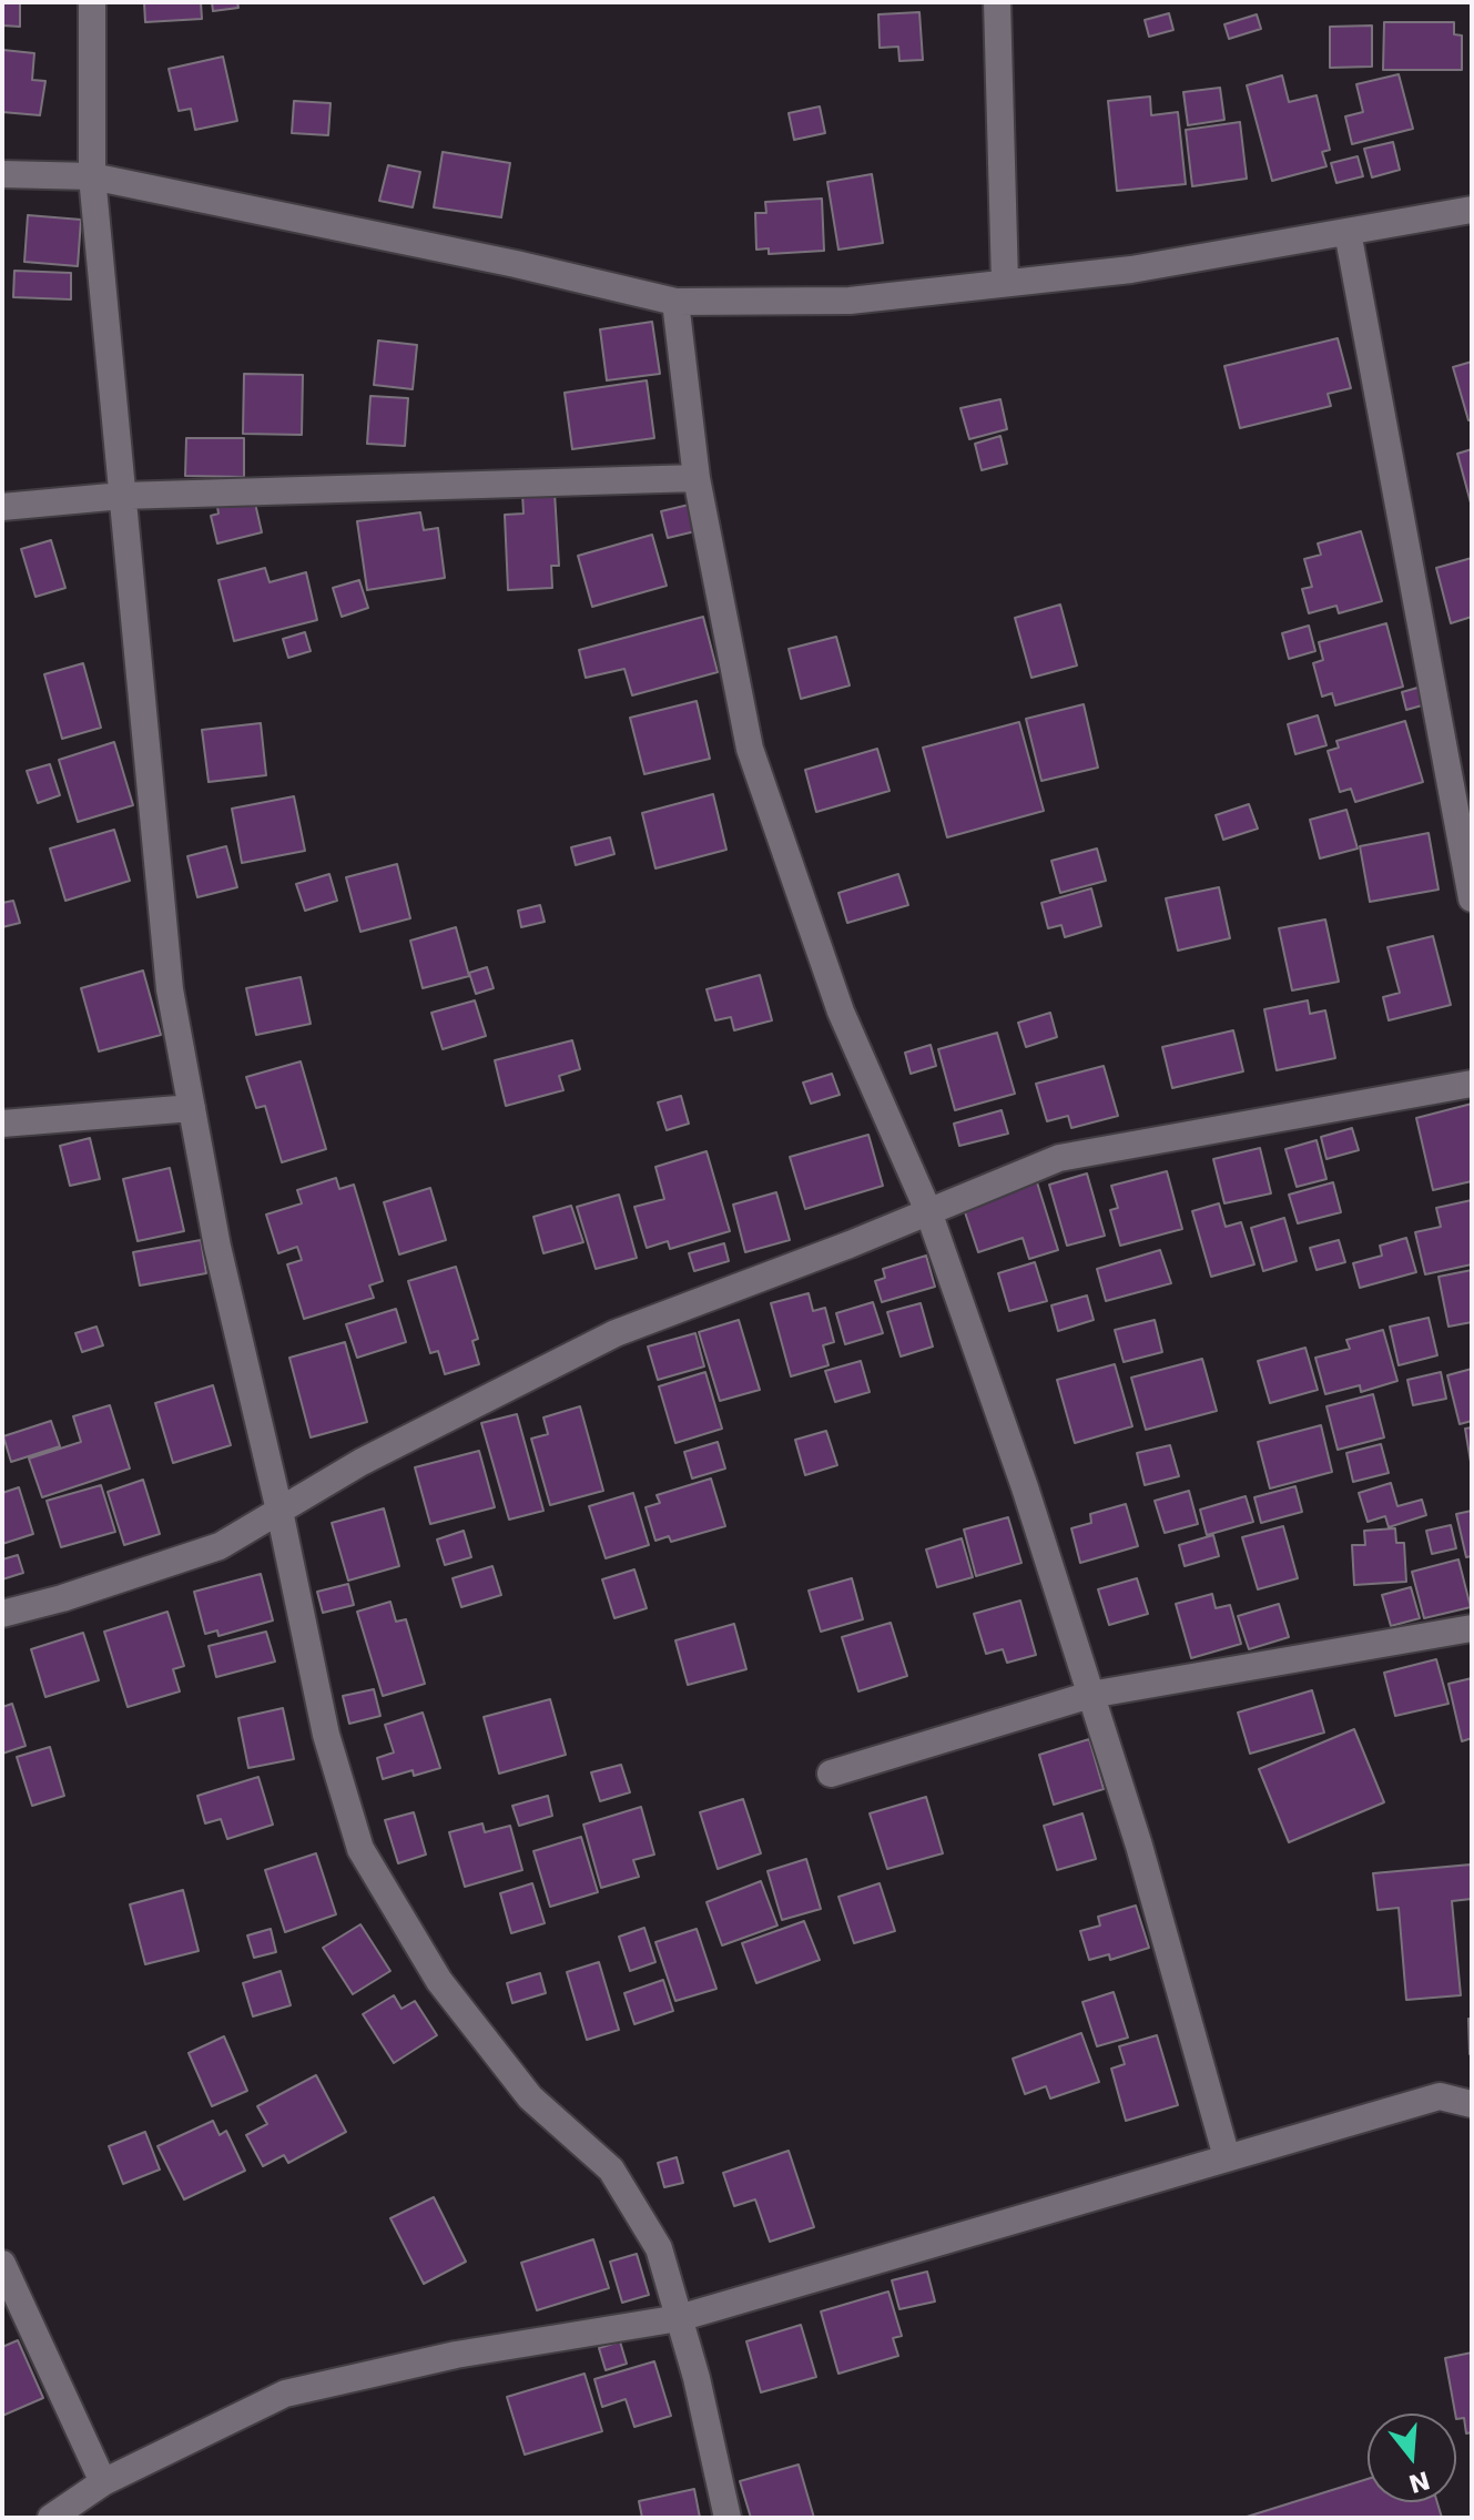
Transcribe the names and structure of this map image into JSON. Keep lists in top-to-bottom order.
{
  "north": "bottom"
}
